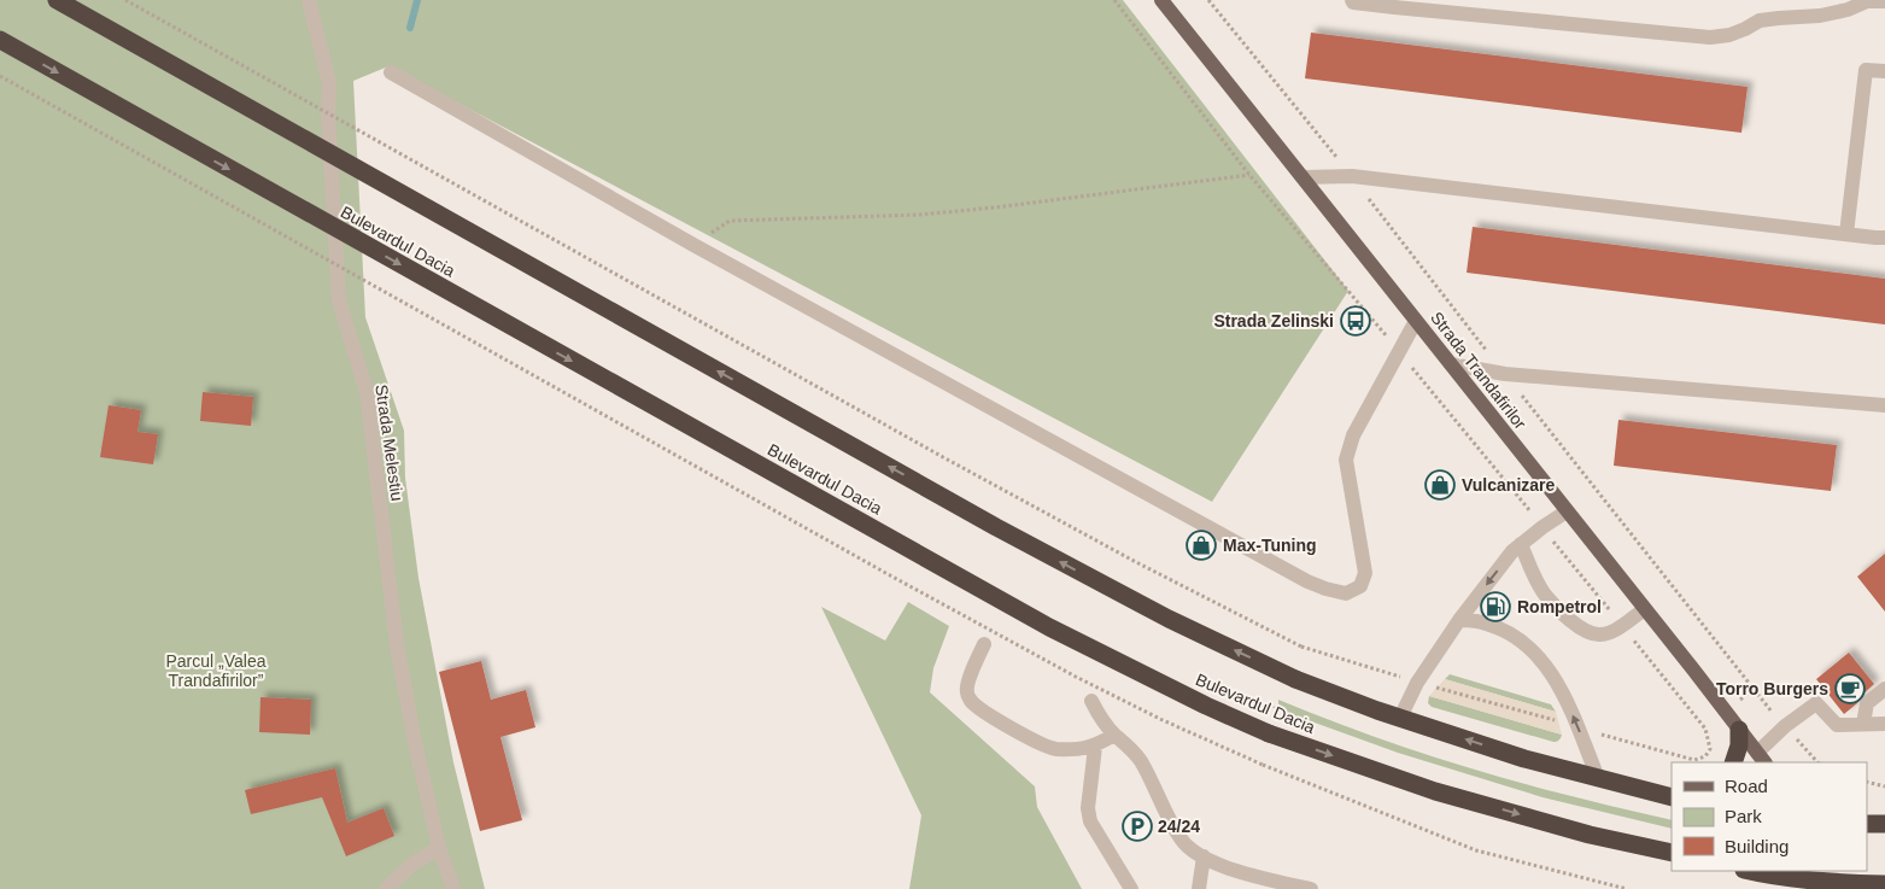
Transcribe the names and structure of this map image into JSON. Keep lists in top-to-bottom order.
{
  "streets": {
    "highway": ["Bulevardul Dacia"],
    "main road": ["Strada Trandafirilor"],
    "street": ["Strada Melestiu"]
  },
  "parks": ["Parcul „Valea Trandafirilor”"],
  "places": {
    "bus stop": ["Strada Zelinski"],
    "shop": ["Vulcanizare", "Max-Tuning"],
    "fuel station": ["Rompetrol"],
    "cafe": ["Torro Burgers"],
    "parking": ["24/24"]
  },
  "legend": ["Road", "Park", "Building"]
}
